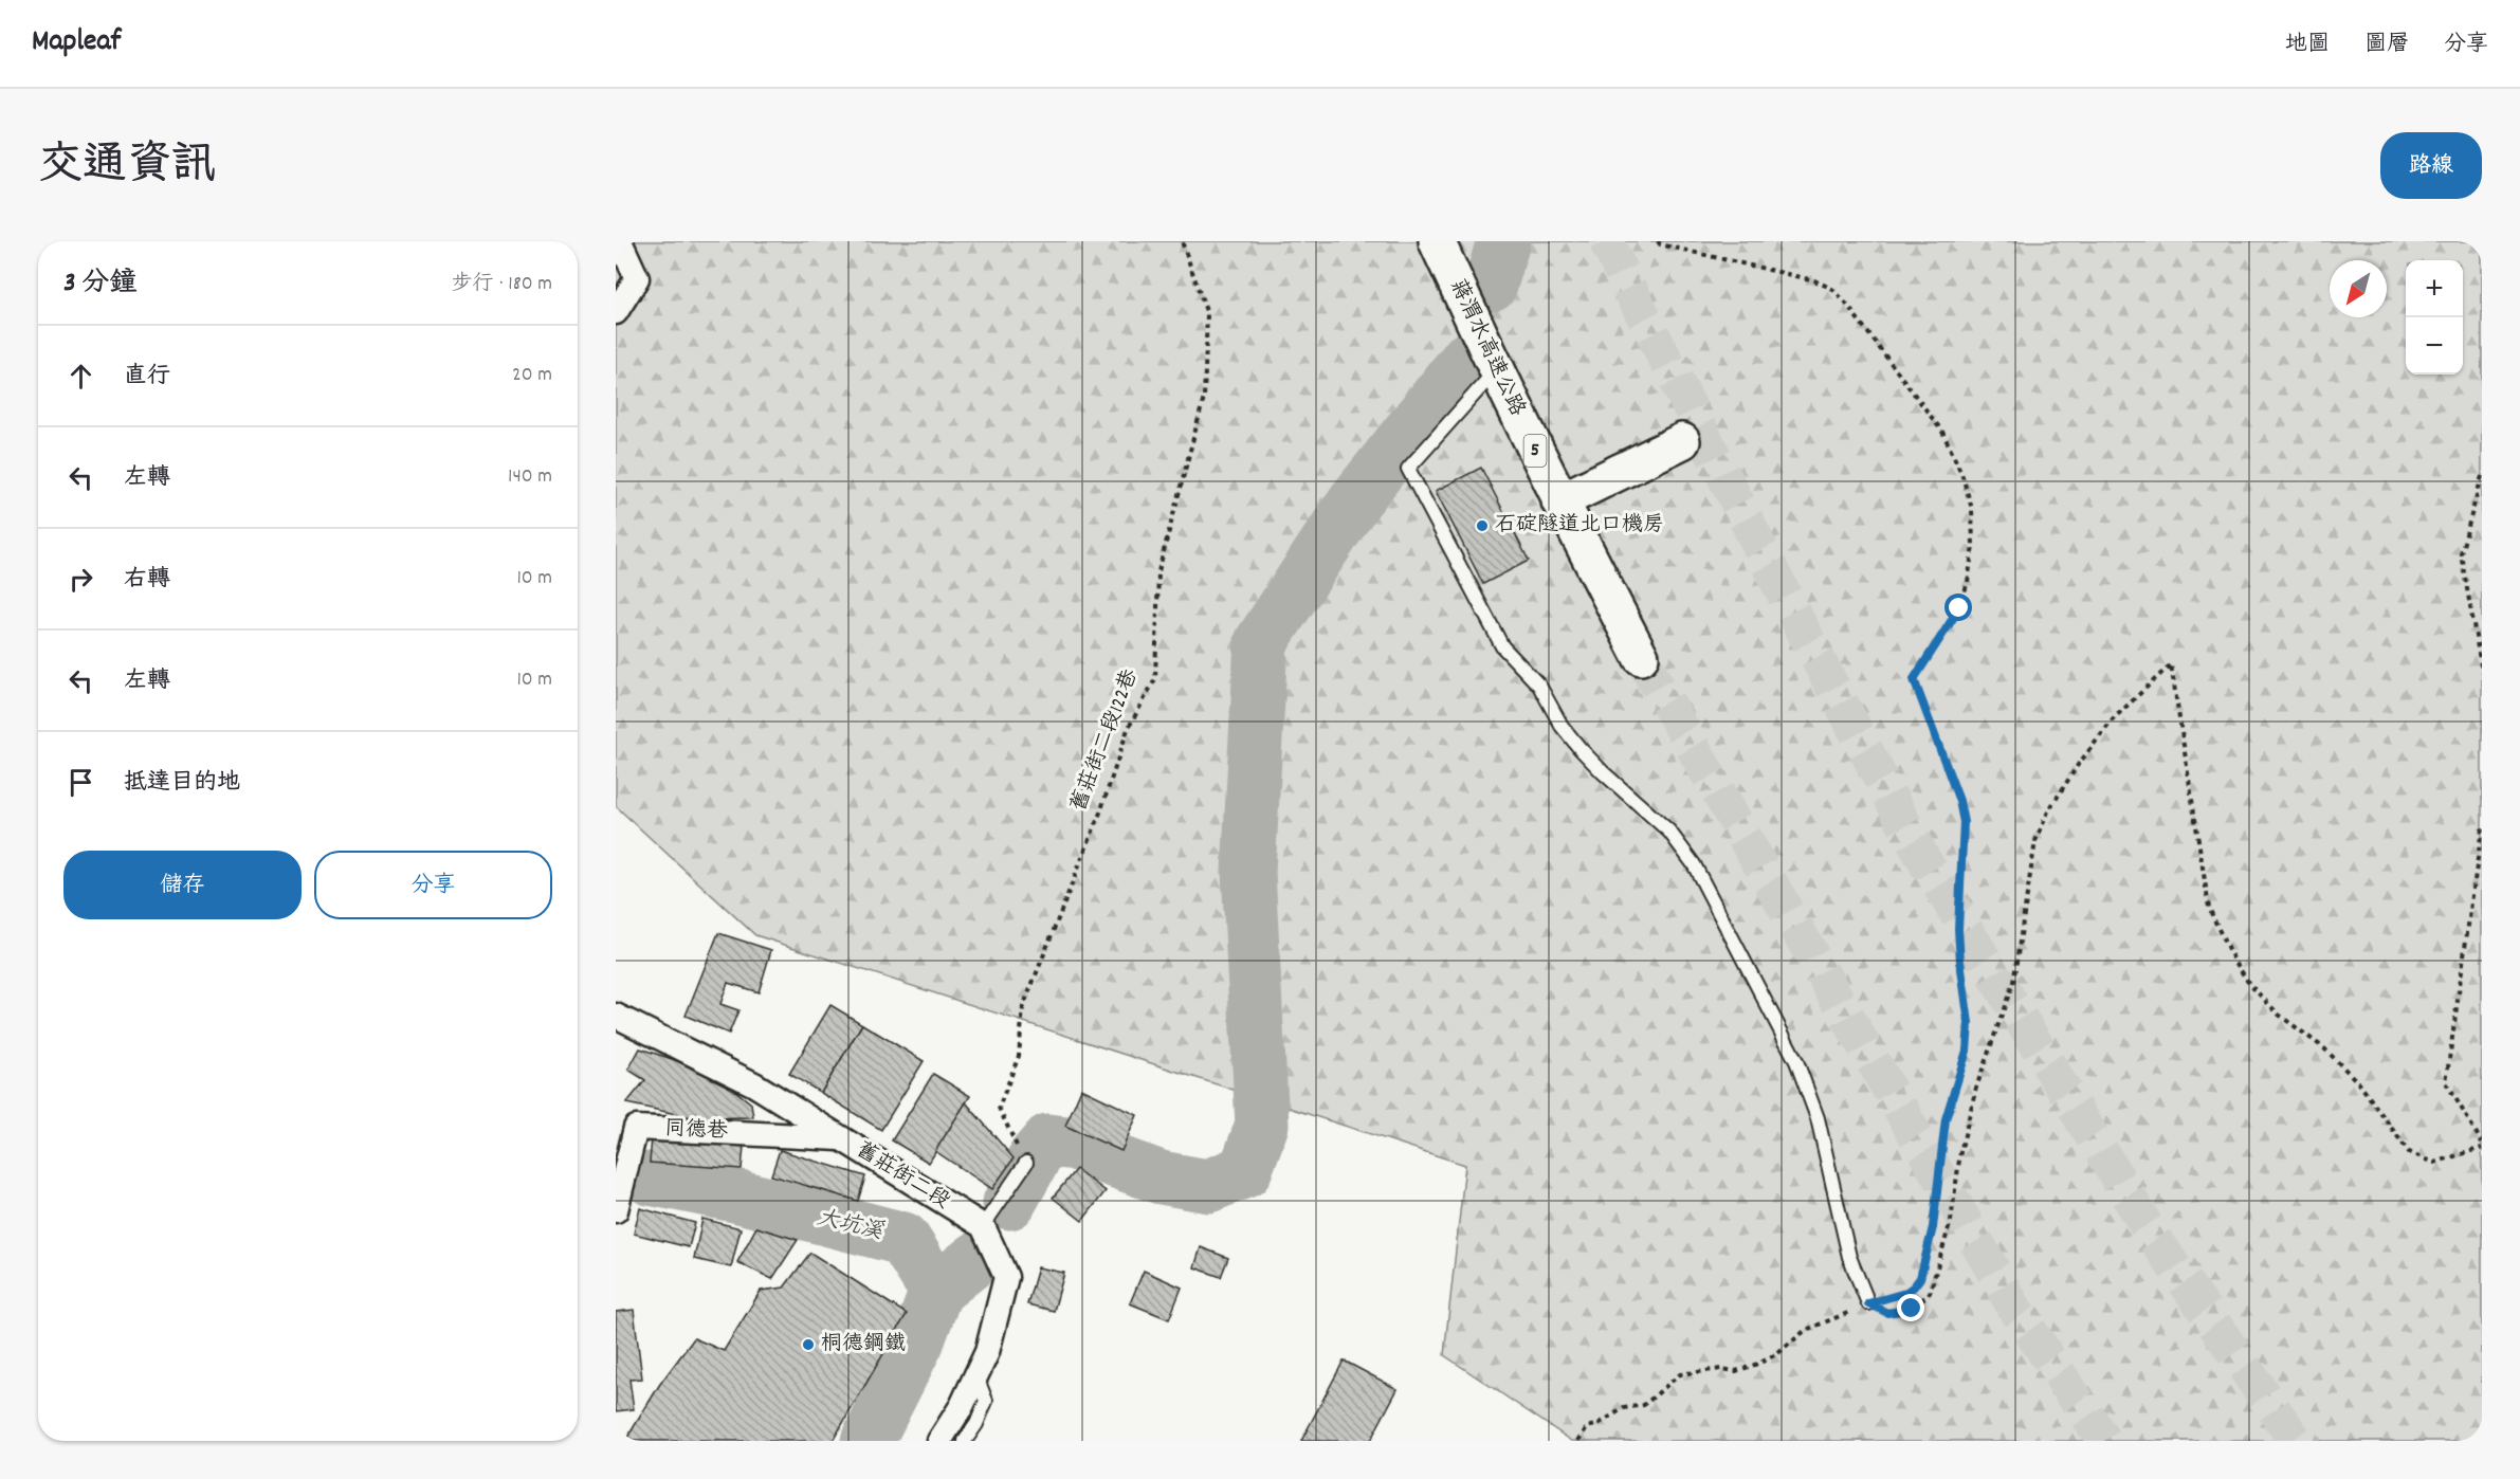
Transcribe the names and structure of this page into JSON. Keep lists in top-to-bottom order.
{
  "streets": {
    "highway": ["蔣渭水高速公路", "5"],
    "street": ["同德巷", "舊莊街二段"],
    "path": ["舊莊街二段122巷"]
  },
  "crossings": [
    ["同德巷", "舊莊街二段"]
  ],
  "water": ["大坑溪"],
  "places": ["石碇隧道北口機房", "桐德鋼鐵"],
  "north": "bottom left",
  "page": {
    "header": "Mapleaf",
    "nav": ["地圖", "圖層", "分享"],
    "title": "交通資訊",
    "buttons": [
      "路線",
      ["儲存", "分享"]
    ],
    "heading": ["3 分鐘", "步行 · 180 m"],
    "map_buttons": ["+", "−"],
    "list": [
      ["直行", "20 m"],
      ["左轉", "140 m"],
      ["右轉", "10 m"],
      ["左轉", "10 m"],
      "抵達目的地"
    ]
  }
}
